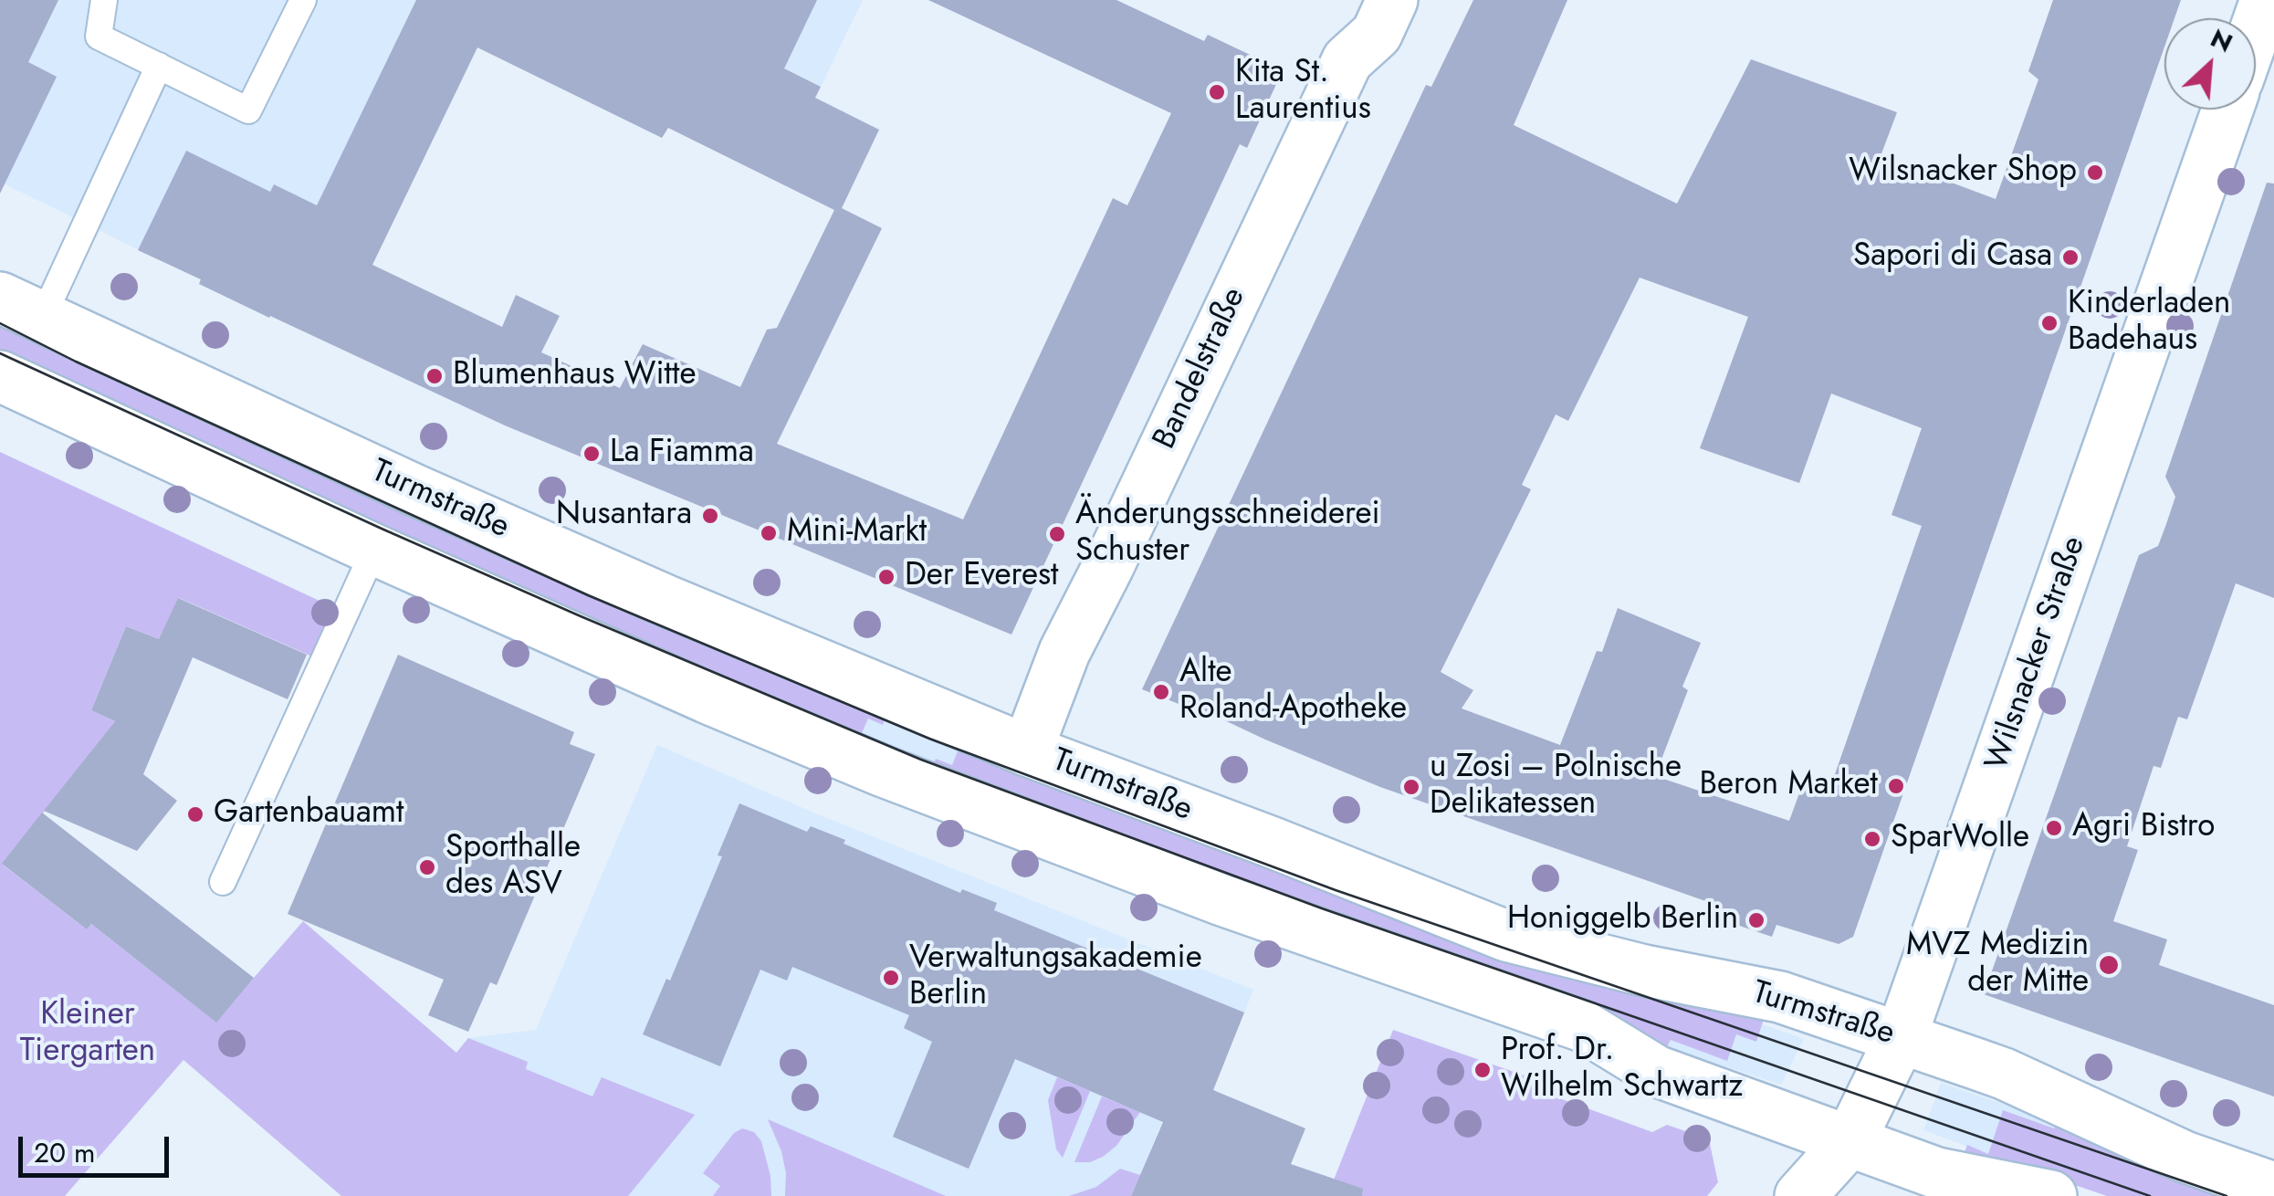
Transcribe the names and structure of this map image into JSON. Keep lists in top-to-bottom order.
{
  "streets": {
    "main road": ["Bandelstraße", "Turmstraße", "Wilsnacker Straße"]
  },
  "crossings": [
    ["Bandelstraße", "Turmstraße"],
    ["Turmstraße", "Wilsnacker Straße"]
  ],
  "parks": ["Kleiner Tiergarten"],
  "places": [
    "Kita St. Laurentius",
    "Wilsnacker Shop",
    "Sapori di Casa",
    "Kinderladen Badehaus",
    "Blumenhaus Witte",
    "La Fiamma",
    "Nusantara",
    "Mini-Markt",
    "Änderungsschneiderei Schuster",
    "Der Everest",
    "Alte Roland-Apotheke",
    "Beron Market",
    "u Zosi – Polnische Delikatessen",
    "Gartenbauamt",
    "Agri Bistro",
    "SparWolle",
    "Sporthalle des ASV",
    "Honiggelb Berlin",
    "MVZ Medizin der Mitte",
    "Verwaltungsakademie Berlin",
    "Prof. Dr. Wilhelm Schwartz"
  ],
  "scale_bar": "20 m",
  "north": "top right"
}
